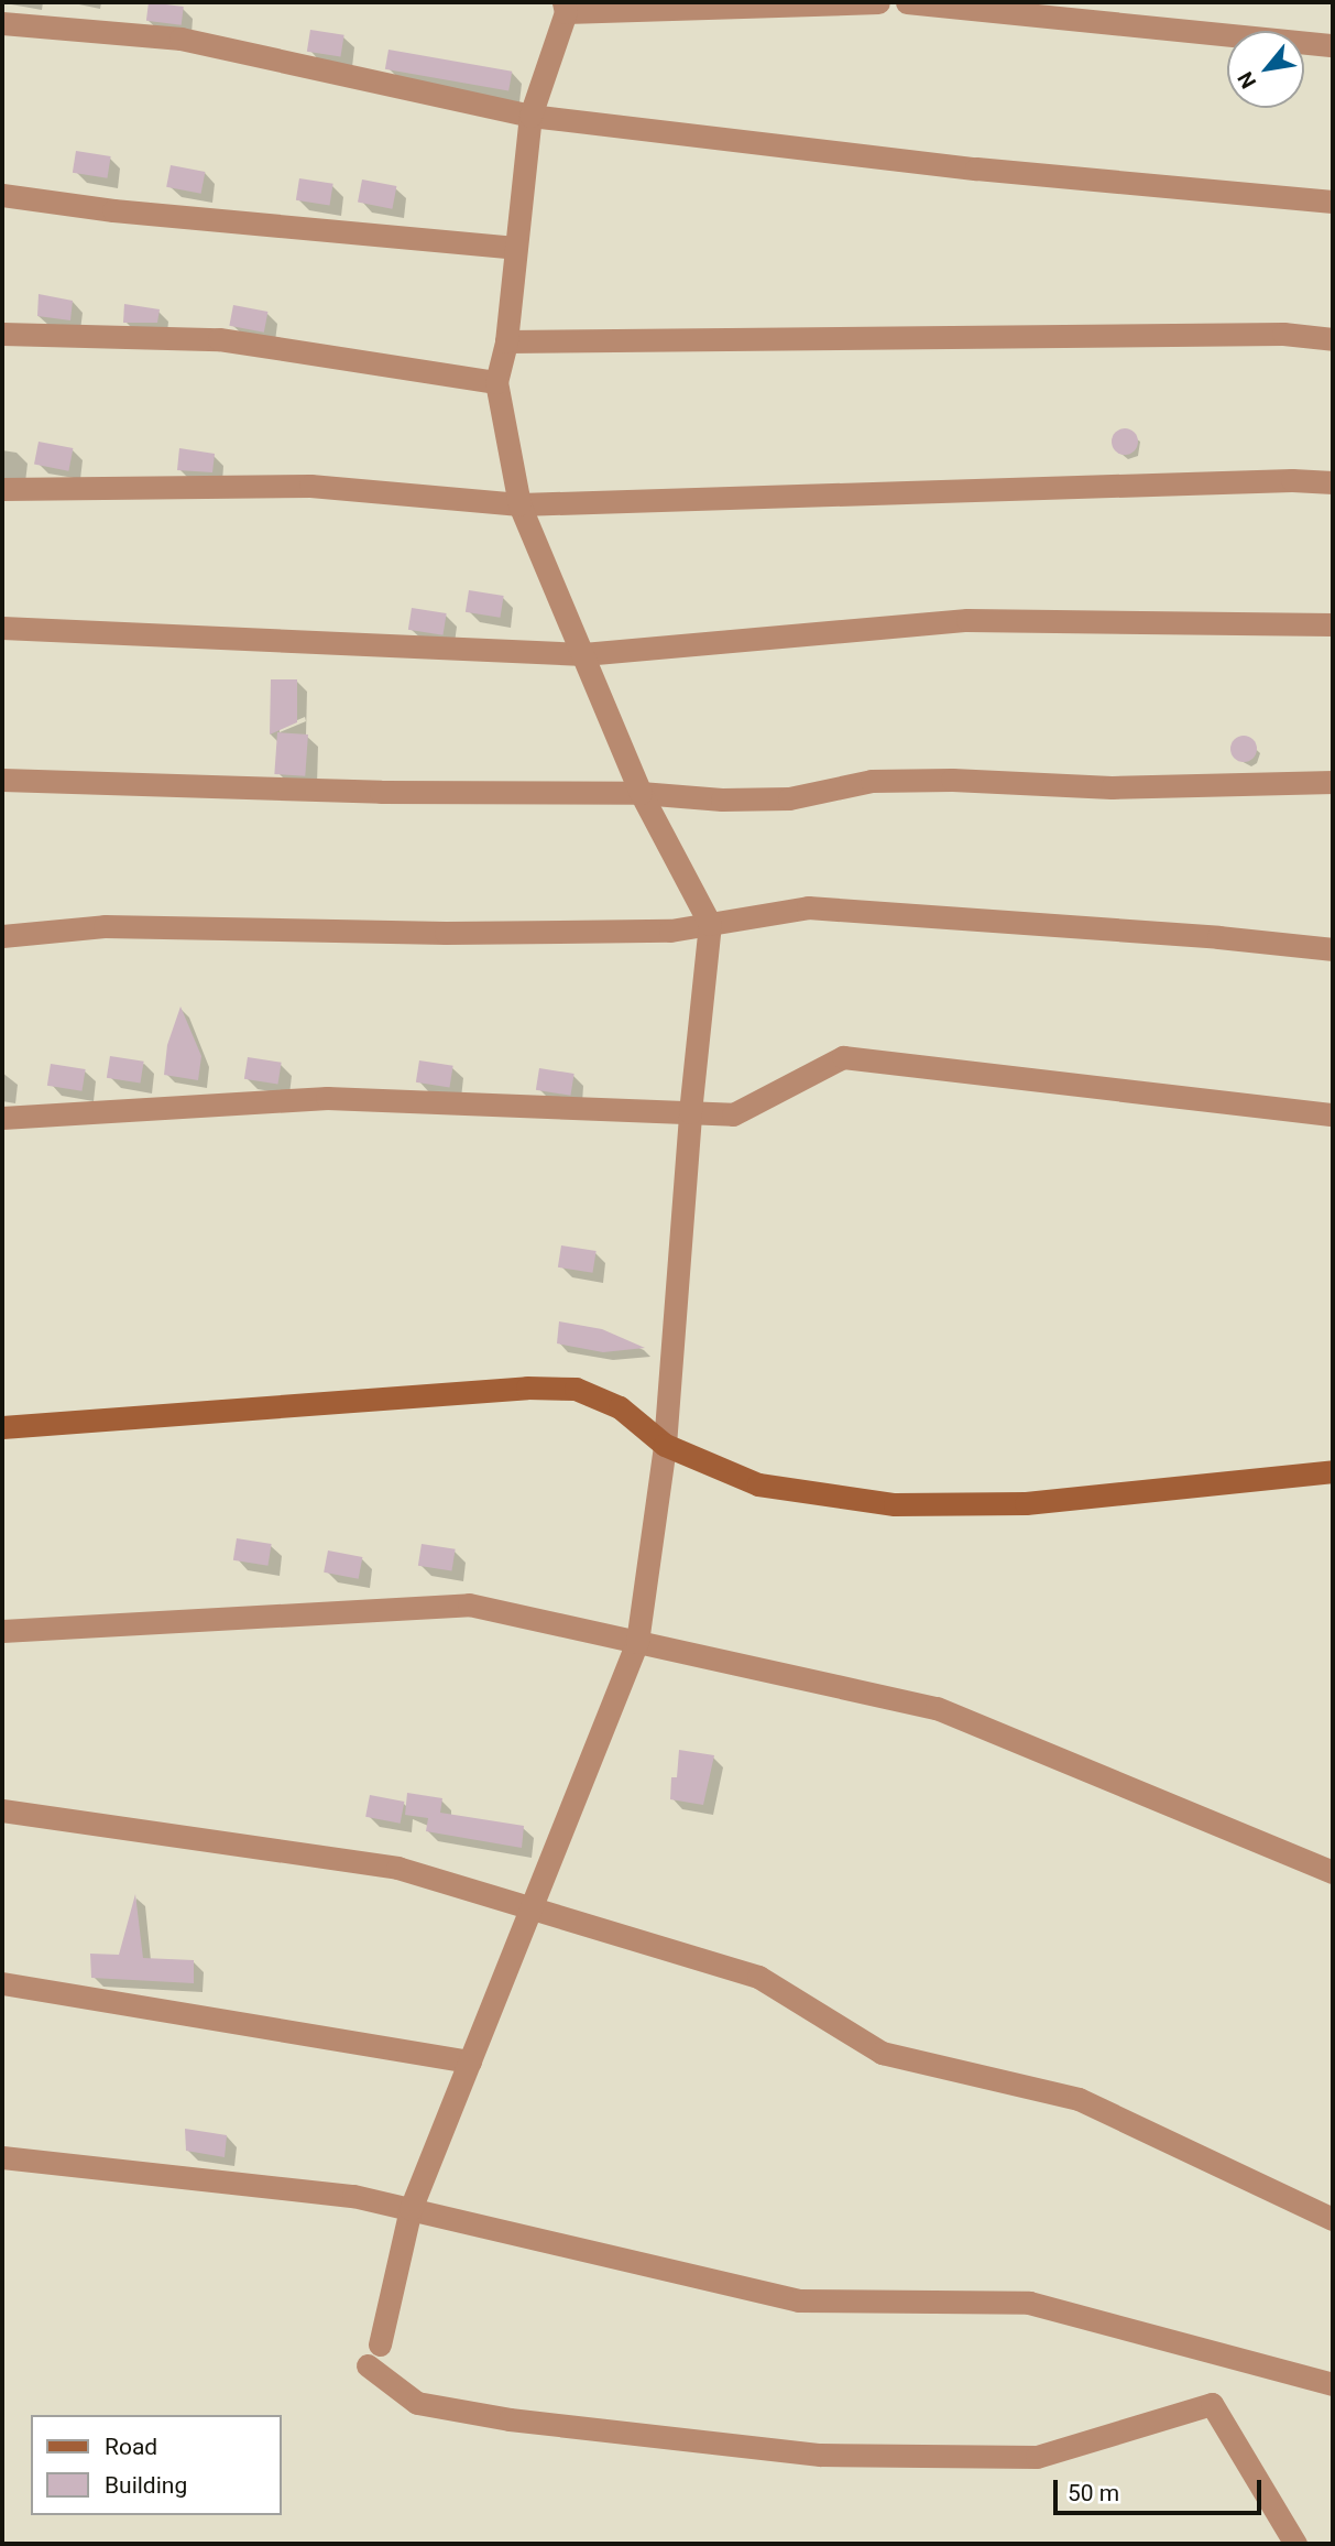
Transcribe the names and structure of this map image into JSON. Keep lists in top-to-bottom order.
{
  "legend": ["Road", "Building"],
  "scale_bar": "50 m",
  "north": "bottom left"
}
